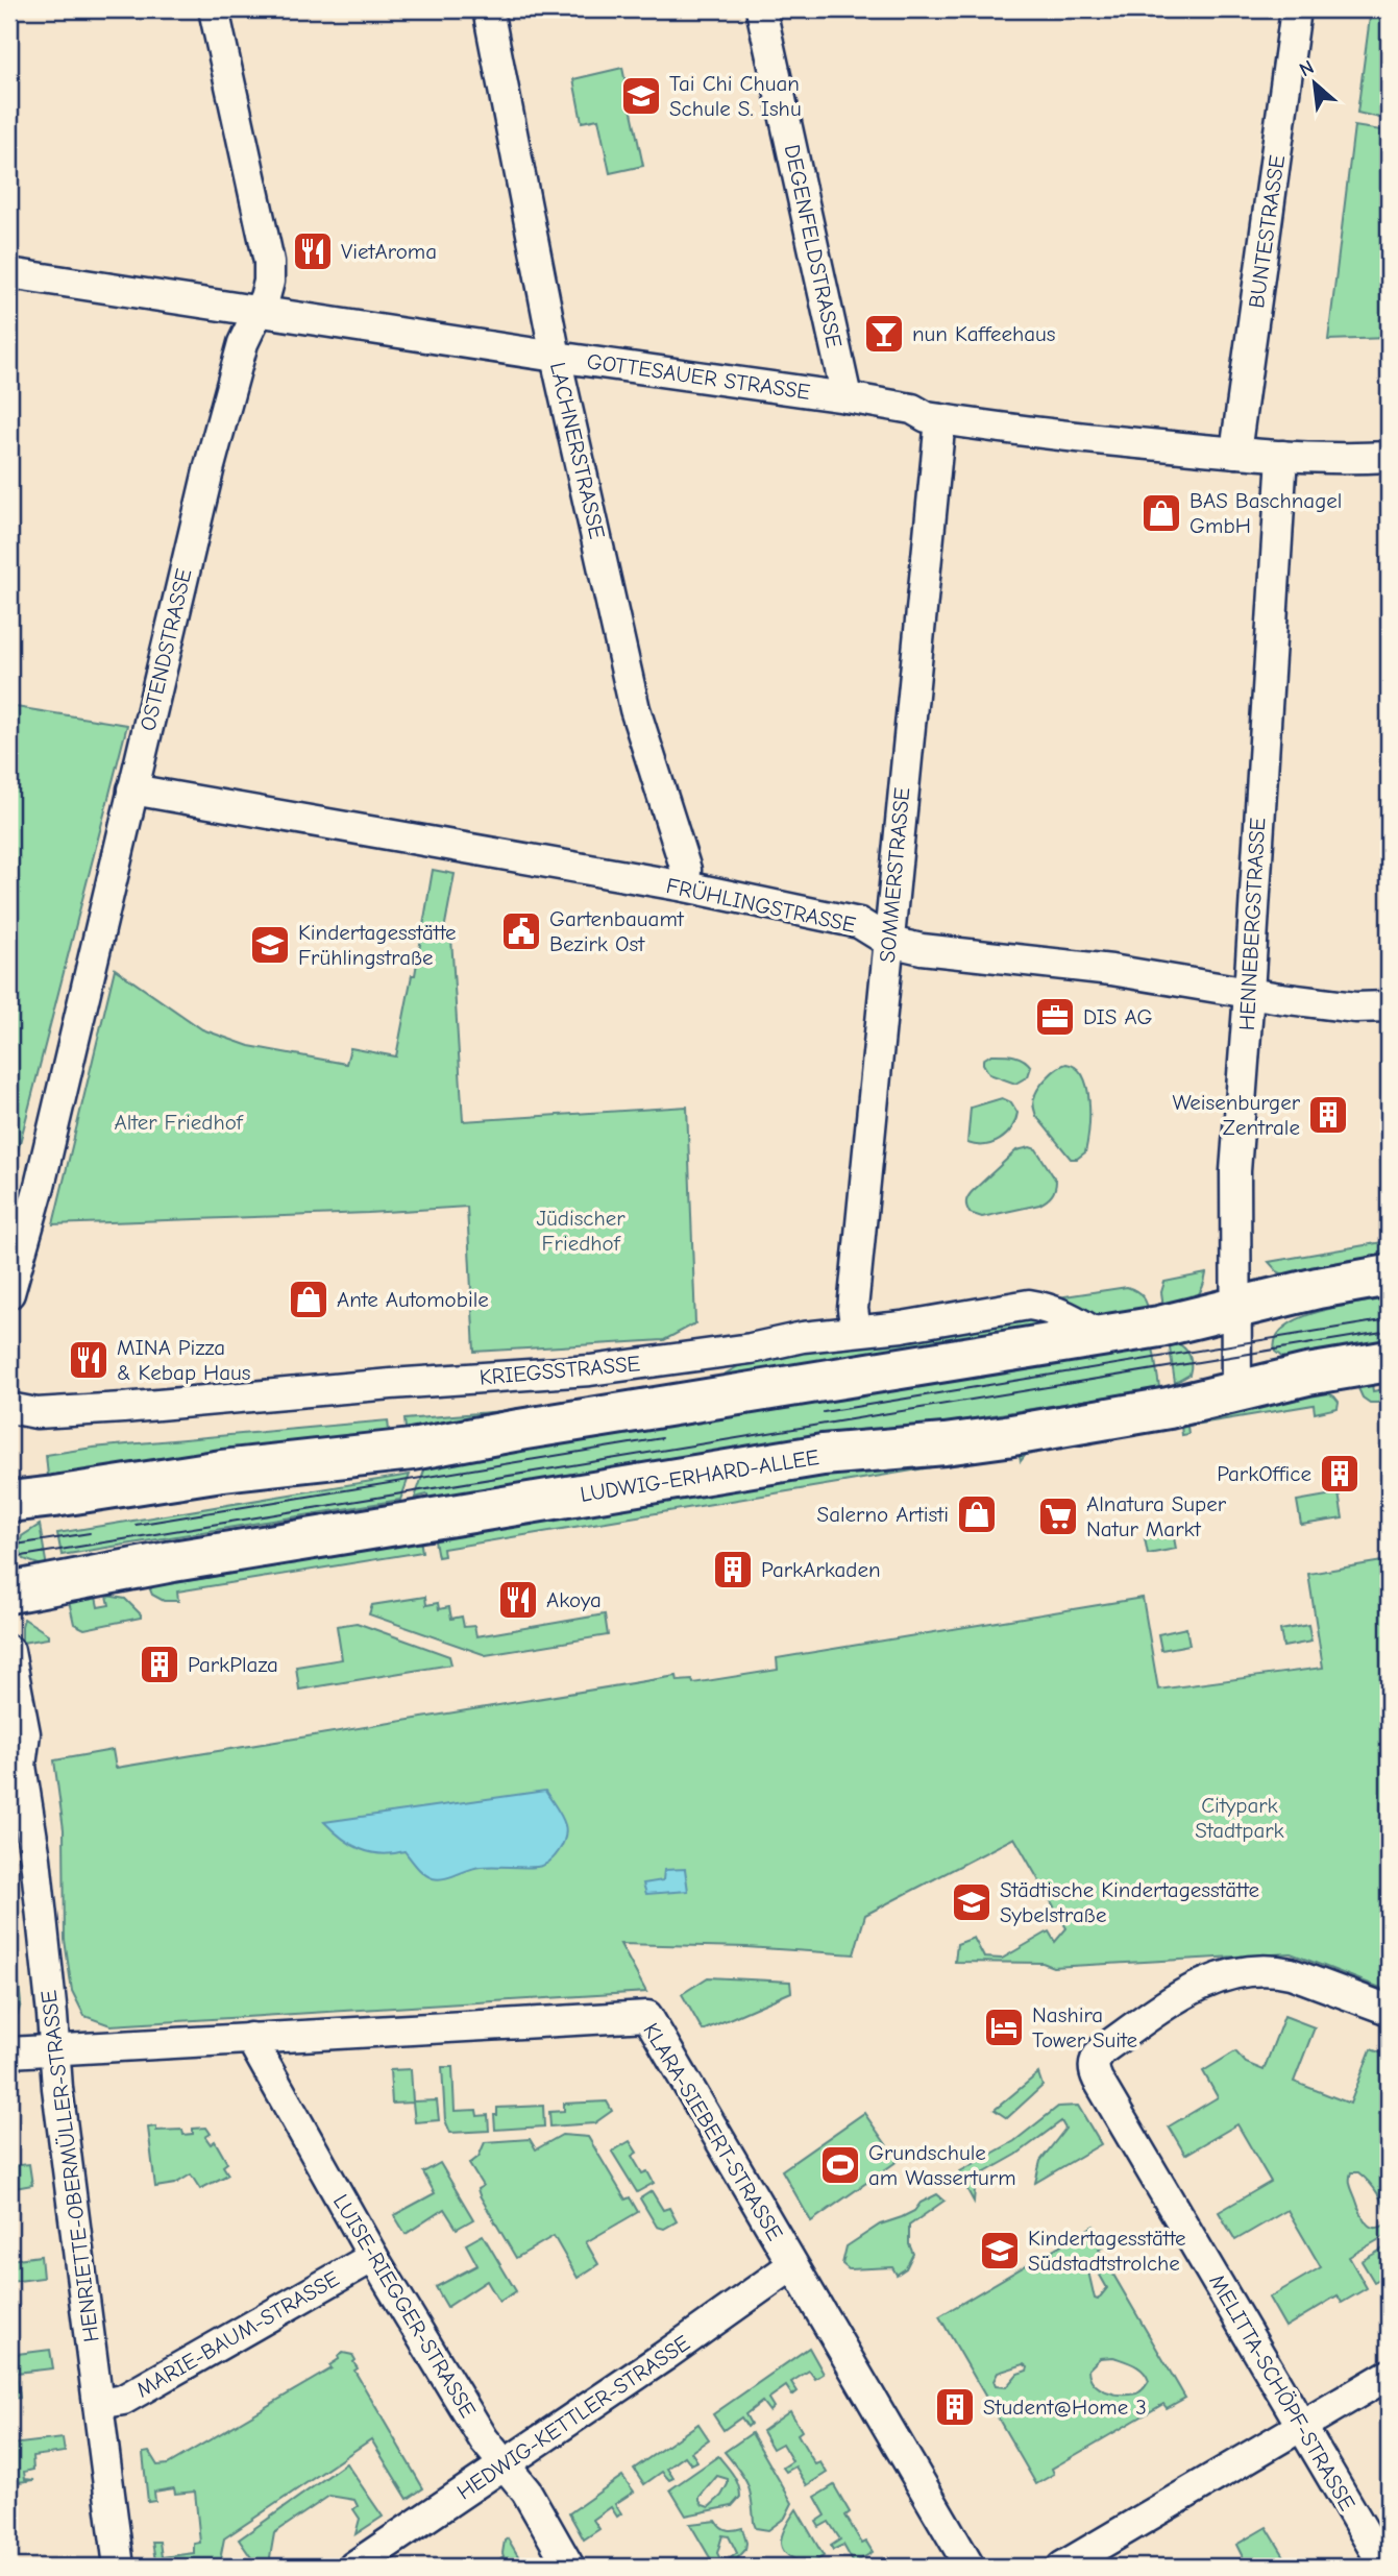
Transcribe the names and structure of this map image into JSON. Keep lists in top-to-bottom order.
{
  "streets": {
    "main road": ["LUDWIG-ERHARD-ALLEE"],
    "street": [
      "BUNTESTRASSE",
      "DEGENFELDSTRASSE",
      "GOTTESAUER STRASSE",
      "LACHNERSTRASSE",
      "OSTENDSTRASSE",
      "SOMMERSTRASSE",
      "FRÜHLINGSTRASSE",
      "HENNEBERGSTRASSE",
      "KRIEGSSTRASSE",
      "KLARA-SIEBERT-STRASSE",
      "HENRIETTE-OBERMÜLLER-STRASSE",
      "LUISE-RIEGGER-STRASSE",
      "MARIE-BAUM-STRASSE",
      "MELITTA-SCHÖPF-STRASSE",
      "HEDWIG-KETTLER-STRASSE"
    ]
  },
  "crossings": [
    ["BUNTESTRASSE", "GOTTESAUER STRASSE"],
    ["DEGENFELDSTRASSE", "GOTTESAUER STRASSE"],
    ["GOTTESAUER STRASSE", "LACHNERSTRASSE"],
    ["GOTTESAUER STRASSE", "OSTENDSTRASSE"],
    ["GOTTESAUER STRASSE", "SOMMERSTRASSE"],
    ["GOTTESAUER STRASSE", "HENNEBERGSTRASSE"],
    ["LACHNERSTRASSE", "FRÜHLINGSTRASSE"],
    ["OSTENDSTRASSE", "FRÜHLINGSTRASSE"],
    ["SOMMERSTRASSE", "FRÜHLINGSTRASSE"],
    ["SOMMERSTRASSE", "KRIEGSSTRASSE"],
    ["FRÜHLINGSTRASSE", "HENNEBERGSTRASSE"],
    ["HENNEBERGSTRASSE", "LUDWIG-ERHARD-ALLEE"],
    ["KLARA-SIEBERT-STRASSE", "HENRIETTE-OBERMÜLLER-STRASSE"],
    ["KLARA-SIEBERT-STRASSE", "LUISE-RIEGGER-STRASSE"],
    ["KLARA-SIEBERT-STRASSE", "HEDWIG-KETTLER-STRASSE"],
    ["HENRIETTE-OBERMÜLLER-STRASSE", "MARIE-BAUM-STRASSE"],
    ["LUISE-RIEGGER-STRASSE", "MARIE-BAUM-STRASSE"],
    ["LUISE-RIEGGER-STRASSE", "HEDWIG-KETTLER-STRASSE"]
  ],
  "parks": ["Alter Friedhof", "Jüdischer Friedhof", "Citypark Stadtpark"],
  "places": {
    "school or university": [
      "Tai Chi Chuan Schule S. Ishu",
      "Kindertagesstätte Frühlingstraße",
      "Städtische Kindertagesstätte Sybelstraße",
      "Kindertagesstätte Südstadtstrolche"
    ],
    "restaurant": ["VietAroma", "MINA Pizza & Kebap Haus", "Akoya"],
    "bar": ["nun Kaffeehaus"],
    "shop": ["BAS Baschnagel GmbH", "Ante Automobile", "Salerno Artisti"],
    "public building": ["Gartenbauamt Bezirk Ost"],
    "office": ["DIS AG"],
    "building": [
      "Weisenburger Zentrale",
      "ParkOffice",
      "ParkArkaden",
      "ParkPlaza",
      "Student@Home 3"
    ],
    "supermarket": ["Alnatura Super Natur Markt"],
    "hotel": ["Nashira Tower Suite"],
    "sports": ["Grundschule am Wasserturm"]
  },
  "north": "top left"
}
